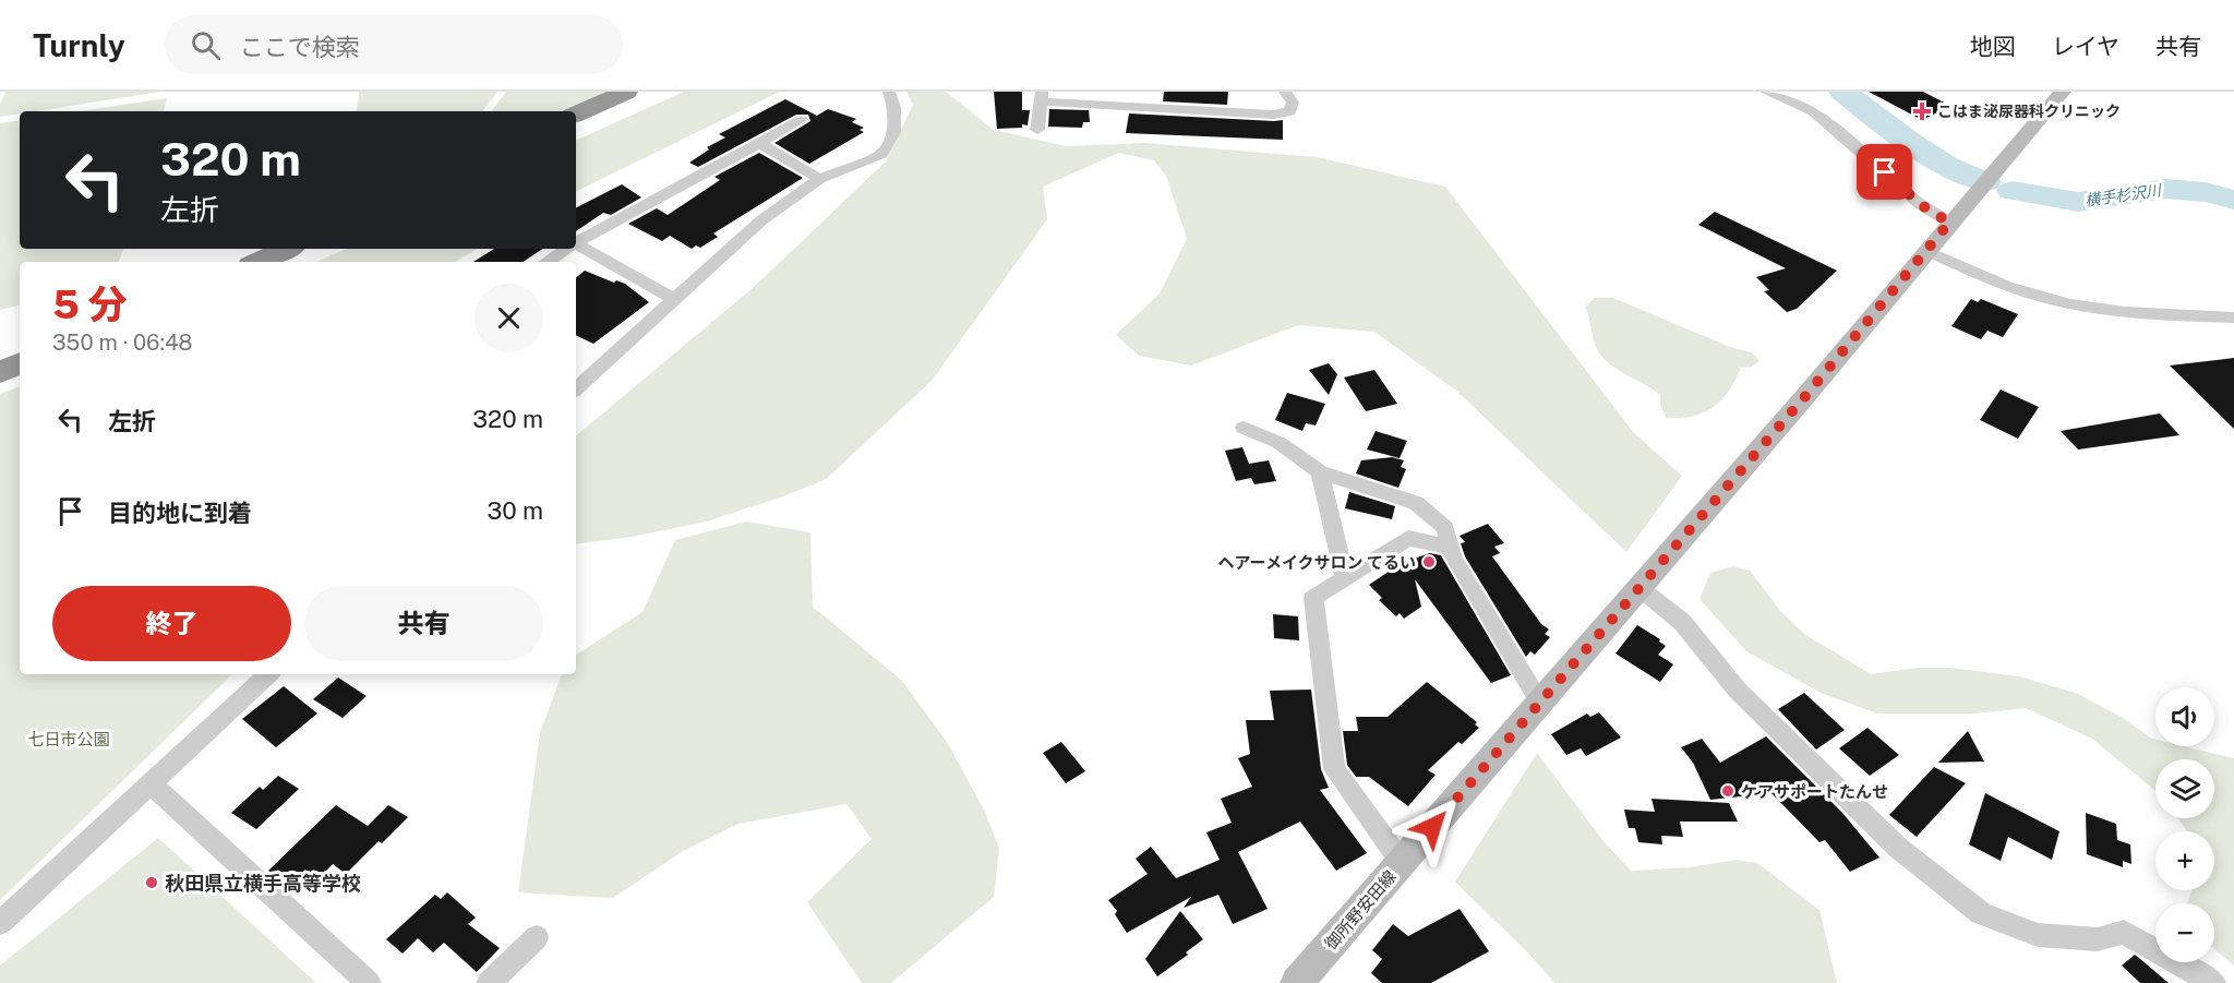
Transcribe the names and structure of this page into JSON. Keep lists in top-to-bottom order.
{
  "streets": {
    "main road": ["御所野安田線"]
  },
  "water": ["横手杉沢川"],
  "parks": ["七日市公園"],
  "places": {
    "health": ["こはま泌尿器科クリニック"],
    "other": ["ヘアーメイクサロン てるい", "ケアサポートたんせ", "秋田県立横手高等学校"]
  },
  "page": {
    "header": "Turnly",
    "search": "ここで検索",
    "nav": ["地図", "レイヤ", "共有"],
    "turn": ["320 m", "左折"],
    "heading": ["5 分", "350 m · 06:48"],
    "list": [
      {
        "name": "左折",
        "value": "320 m"
      },
      {
        "name": "目的地に到着",
        "value": "30 m"
      }
    ],
    "buttons": ["終了", "共有"],
    "map_buttons": ["+", "−"]
  }
}
